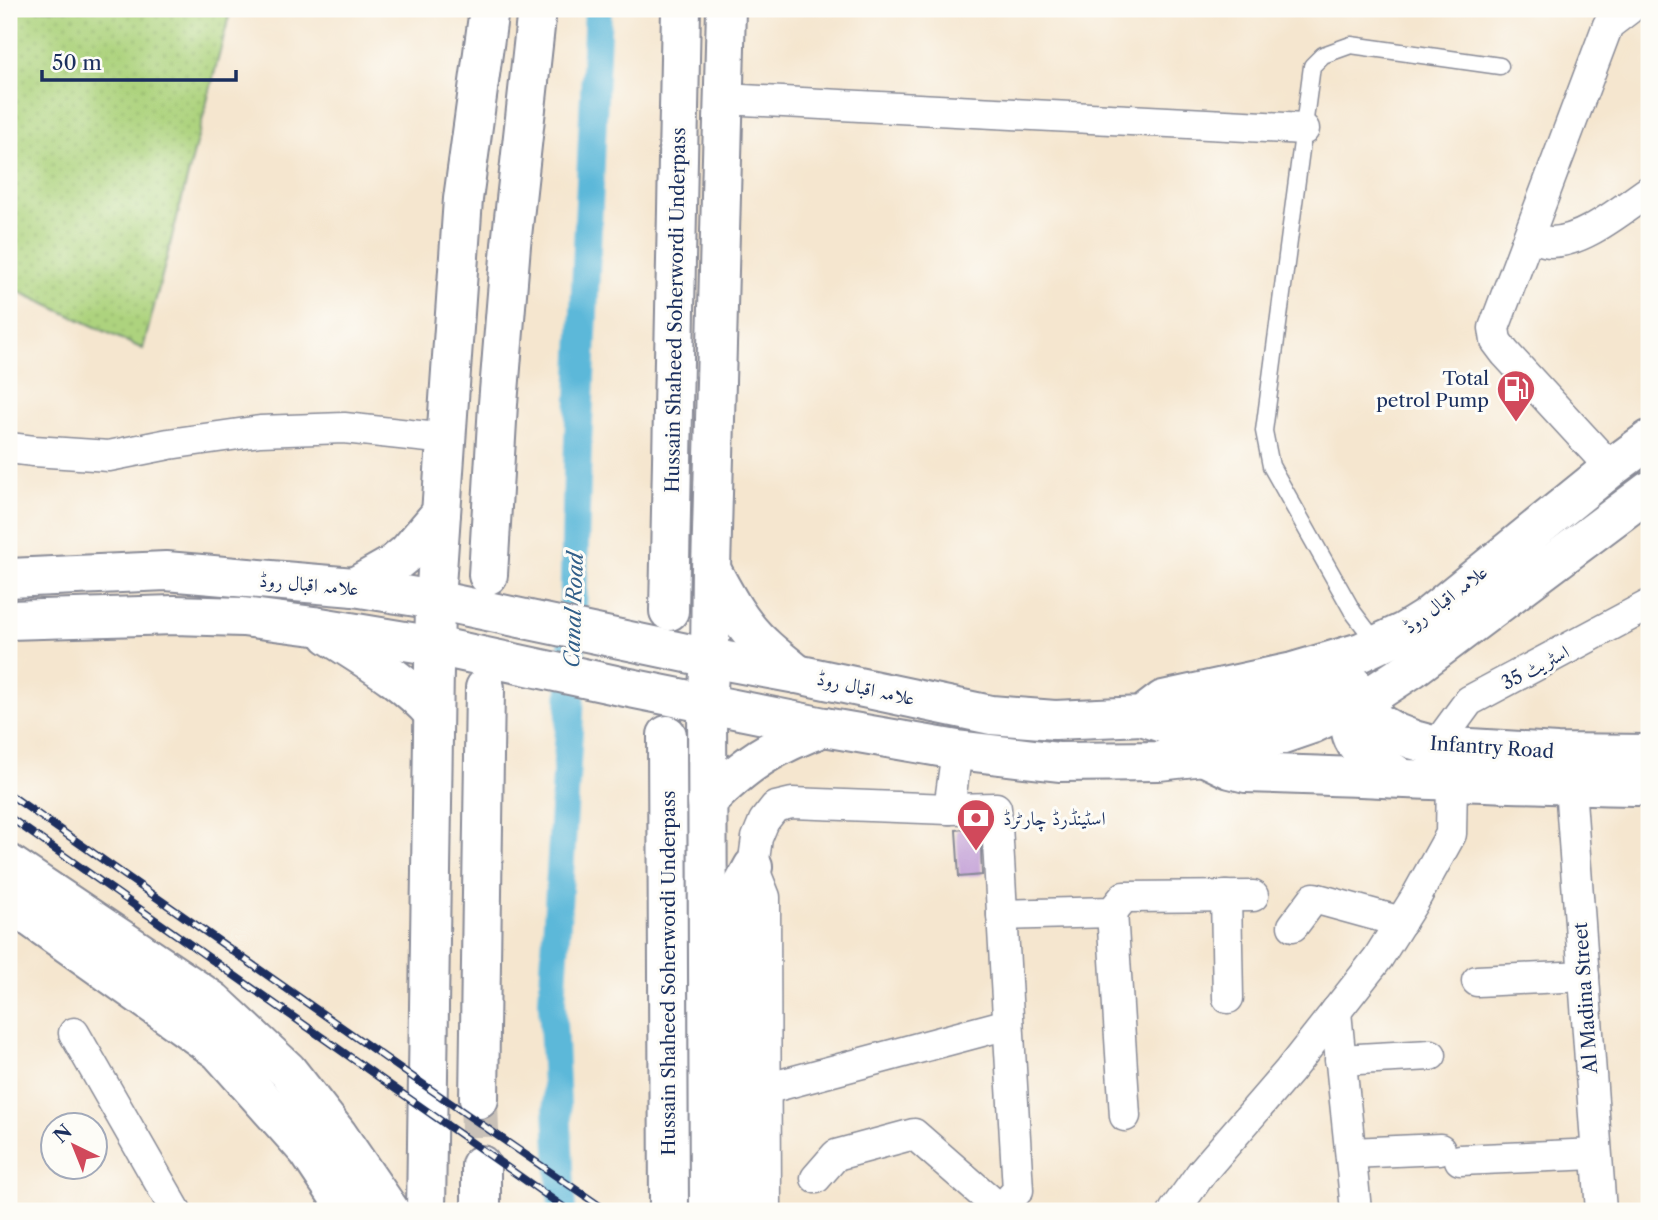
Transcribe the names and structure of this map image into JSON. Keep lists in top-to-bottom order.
{
  "streets": {
    "main road": ["Hussain Shaheed Soherwordi Underpass", "علامہ اقبال روڈ", "Infantry Road"],
    "street": ["اسٹریٹ 35", "Al Madina Street"]
  },
  "crossings": [
    ["علامہ اقبال روڈ", "Infantry Road"],
    ["اسٹریٹ 35", "Infantry Road"],
    ["Infantry Road", "Al Madina Street"]
  ],
  "water": ["Canal Road"],
  "places": {
    "fuel station": ["Total petrol Pump"],
    "bank": ["اسٹینڈرڈ چارٹرڈ"]
  },
  "scale_bar": "50 m",
  "north": "top left"
}
